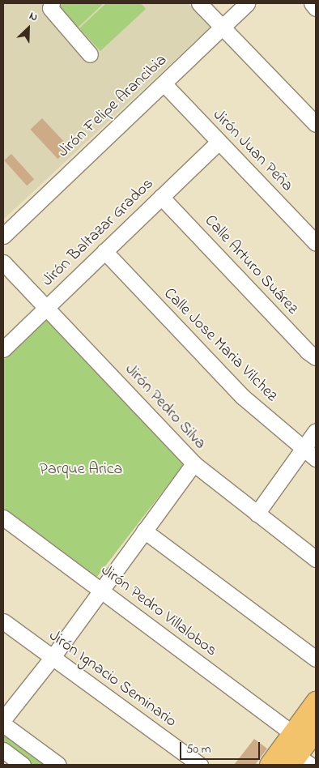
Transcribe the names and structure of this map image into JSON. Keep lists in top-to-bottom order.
{
  "streets": {
    "street": [
      "Jirón Felipe Arancibia",
      "Jirón Juan Peña",
      "Jirón Baltazar Grados",
      "Calle Arturo Suárez",
      "Calle Jose Maria Vilchez",
      "Jirón Pedro Silva",
      "Jirón Pedro Villalobos",
      "Jirón Ignacio Seminario"
    ]
  },
  "crossings": [
    ["Jirón Felipe Arancibia", "Jirón Juan Peña"],
    ["Jirón Juan Peña", "Jirón Baltazar Grados"],
    ["Jirón Baltazar Grados", "Calle Arturo Suárez"],
    ["Jirón Baltazar Grados", "Calle Jose Maria Vilchez"],
    ["Jirón Baltazar Grados", "Jirón Pedro Silva"]
  ],
  "parks": ["Parque Arica"],
  "scale_bar": "50 m",
  "north": "top right"
}
